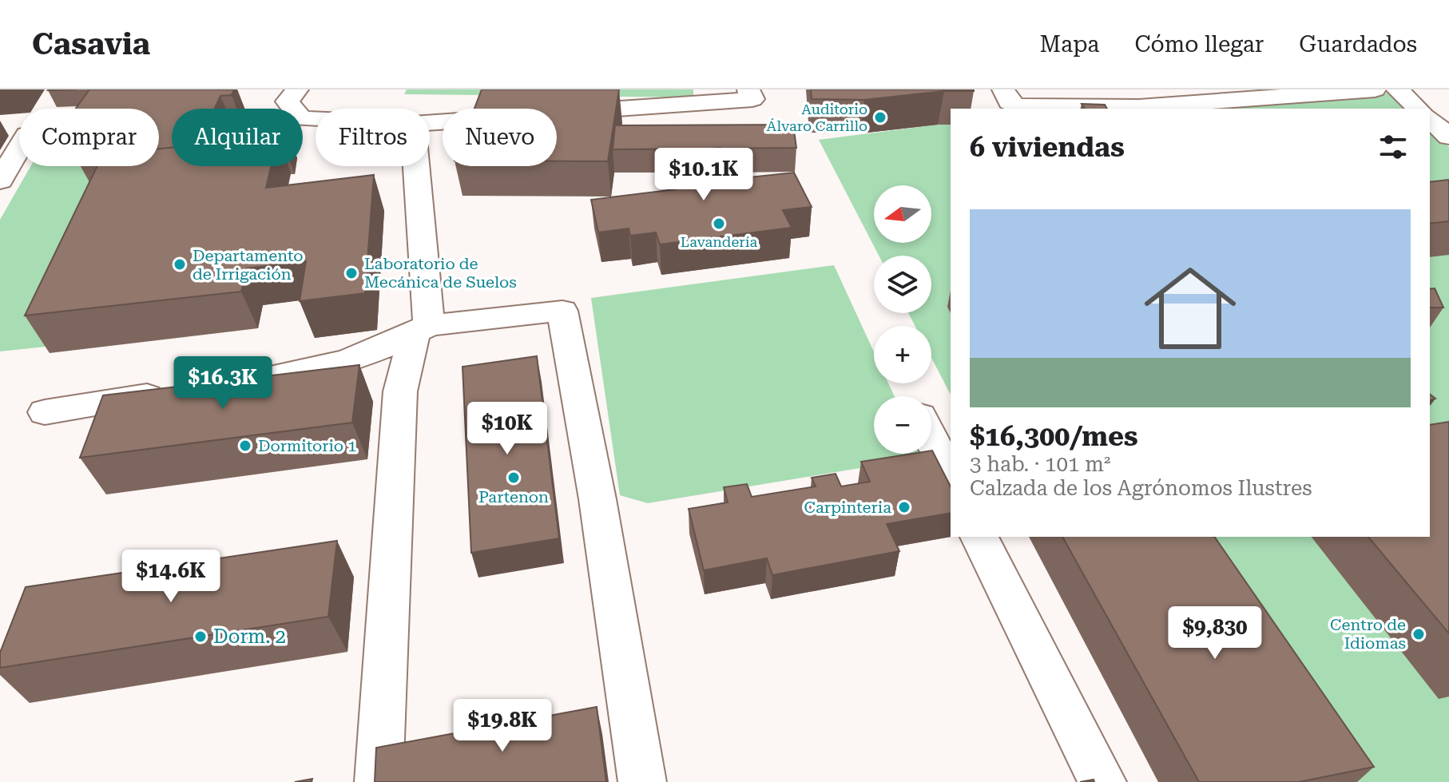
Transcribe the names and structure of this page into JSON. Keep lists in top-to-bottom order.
{
  "places": [
    "Auditorio Álvaro Carrillo",
    "Lavandería",
    "Departamento de Irrigación",
    "Laboratorio de Mecánica de Suelos",
    "Dormitorio 1",
    "Partenon",
    "Carpinteria",
    "Centro de Idiomas",
    "Dorm. 2"
  ],
  "north": "left",
  "page": {
    "header": "Casavia",
    "nav": ["Mapa", "Cómo llegar", "Guardados"],
    "chip": [
      "Comprar",
      "Alquilar",
      "Filtros",
      "Nuevo"
    ],
    "heading": "6 viviendas",
    "price": [
      "$10.1K",
      "$16.3K",
      "$10K",
      "$14.6K",
      "$9,830",
      "$19.8K"
    ],
    "map_buttons": ["+", "−"],
    "list": [
      {
        "name": "$16,300/mes",
        "note": "3 hab. · 101 m² · Calzada de los Agrónomos Ilustres"
      }
    ]
  }
}
